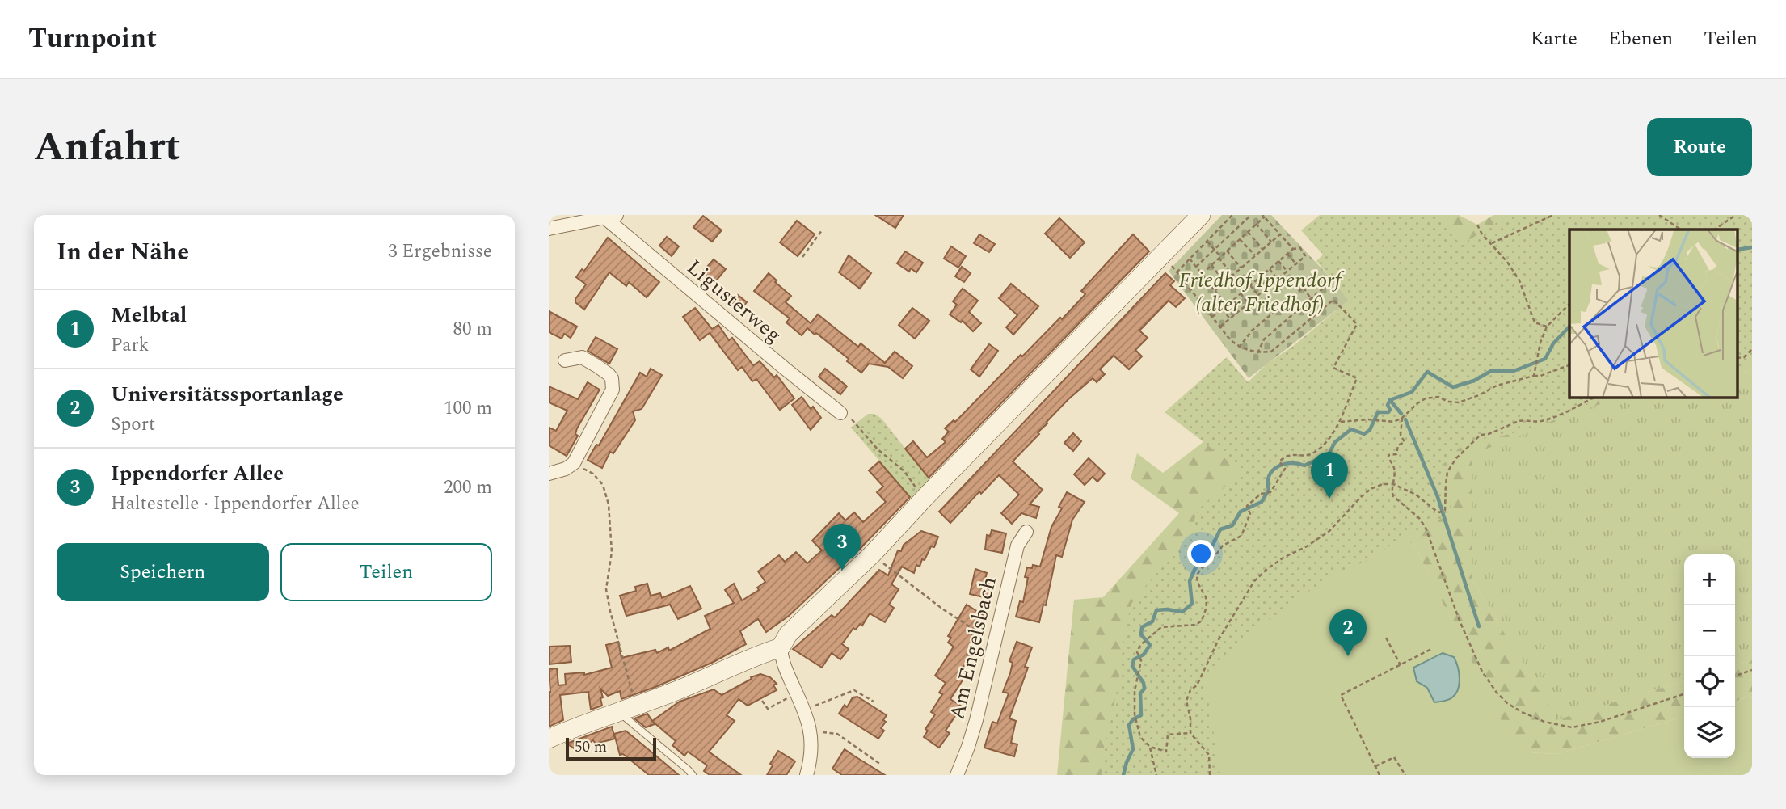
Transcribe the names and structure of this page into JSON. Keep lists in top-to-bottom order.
{
  "streets": {
    "street": ["Ligusterweg", "Am Engelsbach"]
  },
  "parks": ["Friedhof Ippendorf (alter Friedhof)"],
  "scale_bar": "50 m",
  "page": {
    "header": "Turnpoint",
    "nav": ["Karte", "Ebenen", "Teilen"],
    "title": "Anfahrt",
    "buttons": [
      "Route",
      ["Speichern", "Teilen"]
    ],
    "heading": ["In der Nähe", "3 Ergebnisse"],
    "list": [
      {
        "mark": "1",
        "name": "Melbtal",
        "note": "Park",
        "value": "80 m"
      },
      {
        "mark": "2",
        "name": "Universitätssportanlage",
        "note": "Sport",
        "value": "100 m"
      },
      {
        "mark": "3",
        "name": "Ippendorfer Allee",
        "note": "Haltestelle · Ippendorfer Allee",
        "value": "200 m"
      }
    ],
    "pins": ["1", "3", "2"],
    "map_buttons": ["+", "−"],
    "scale": "50 m"
  }
}
